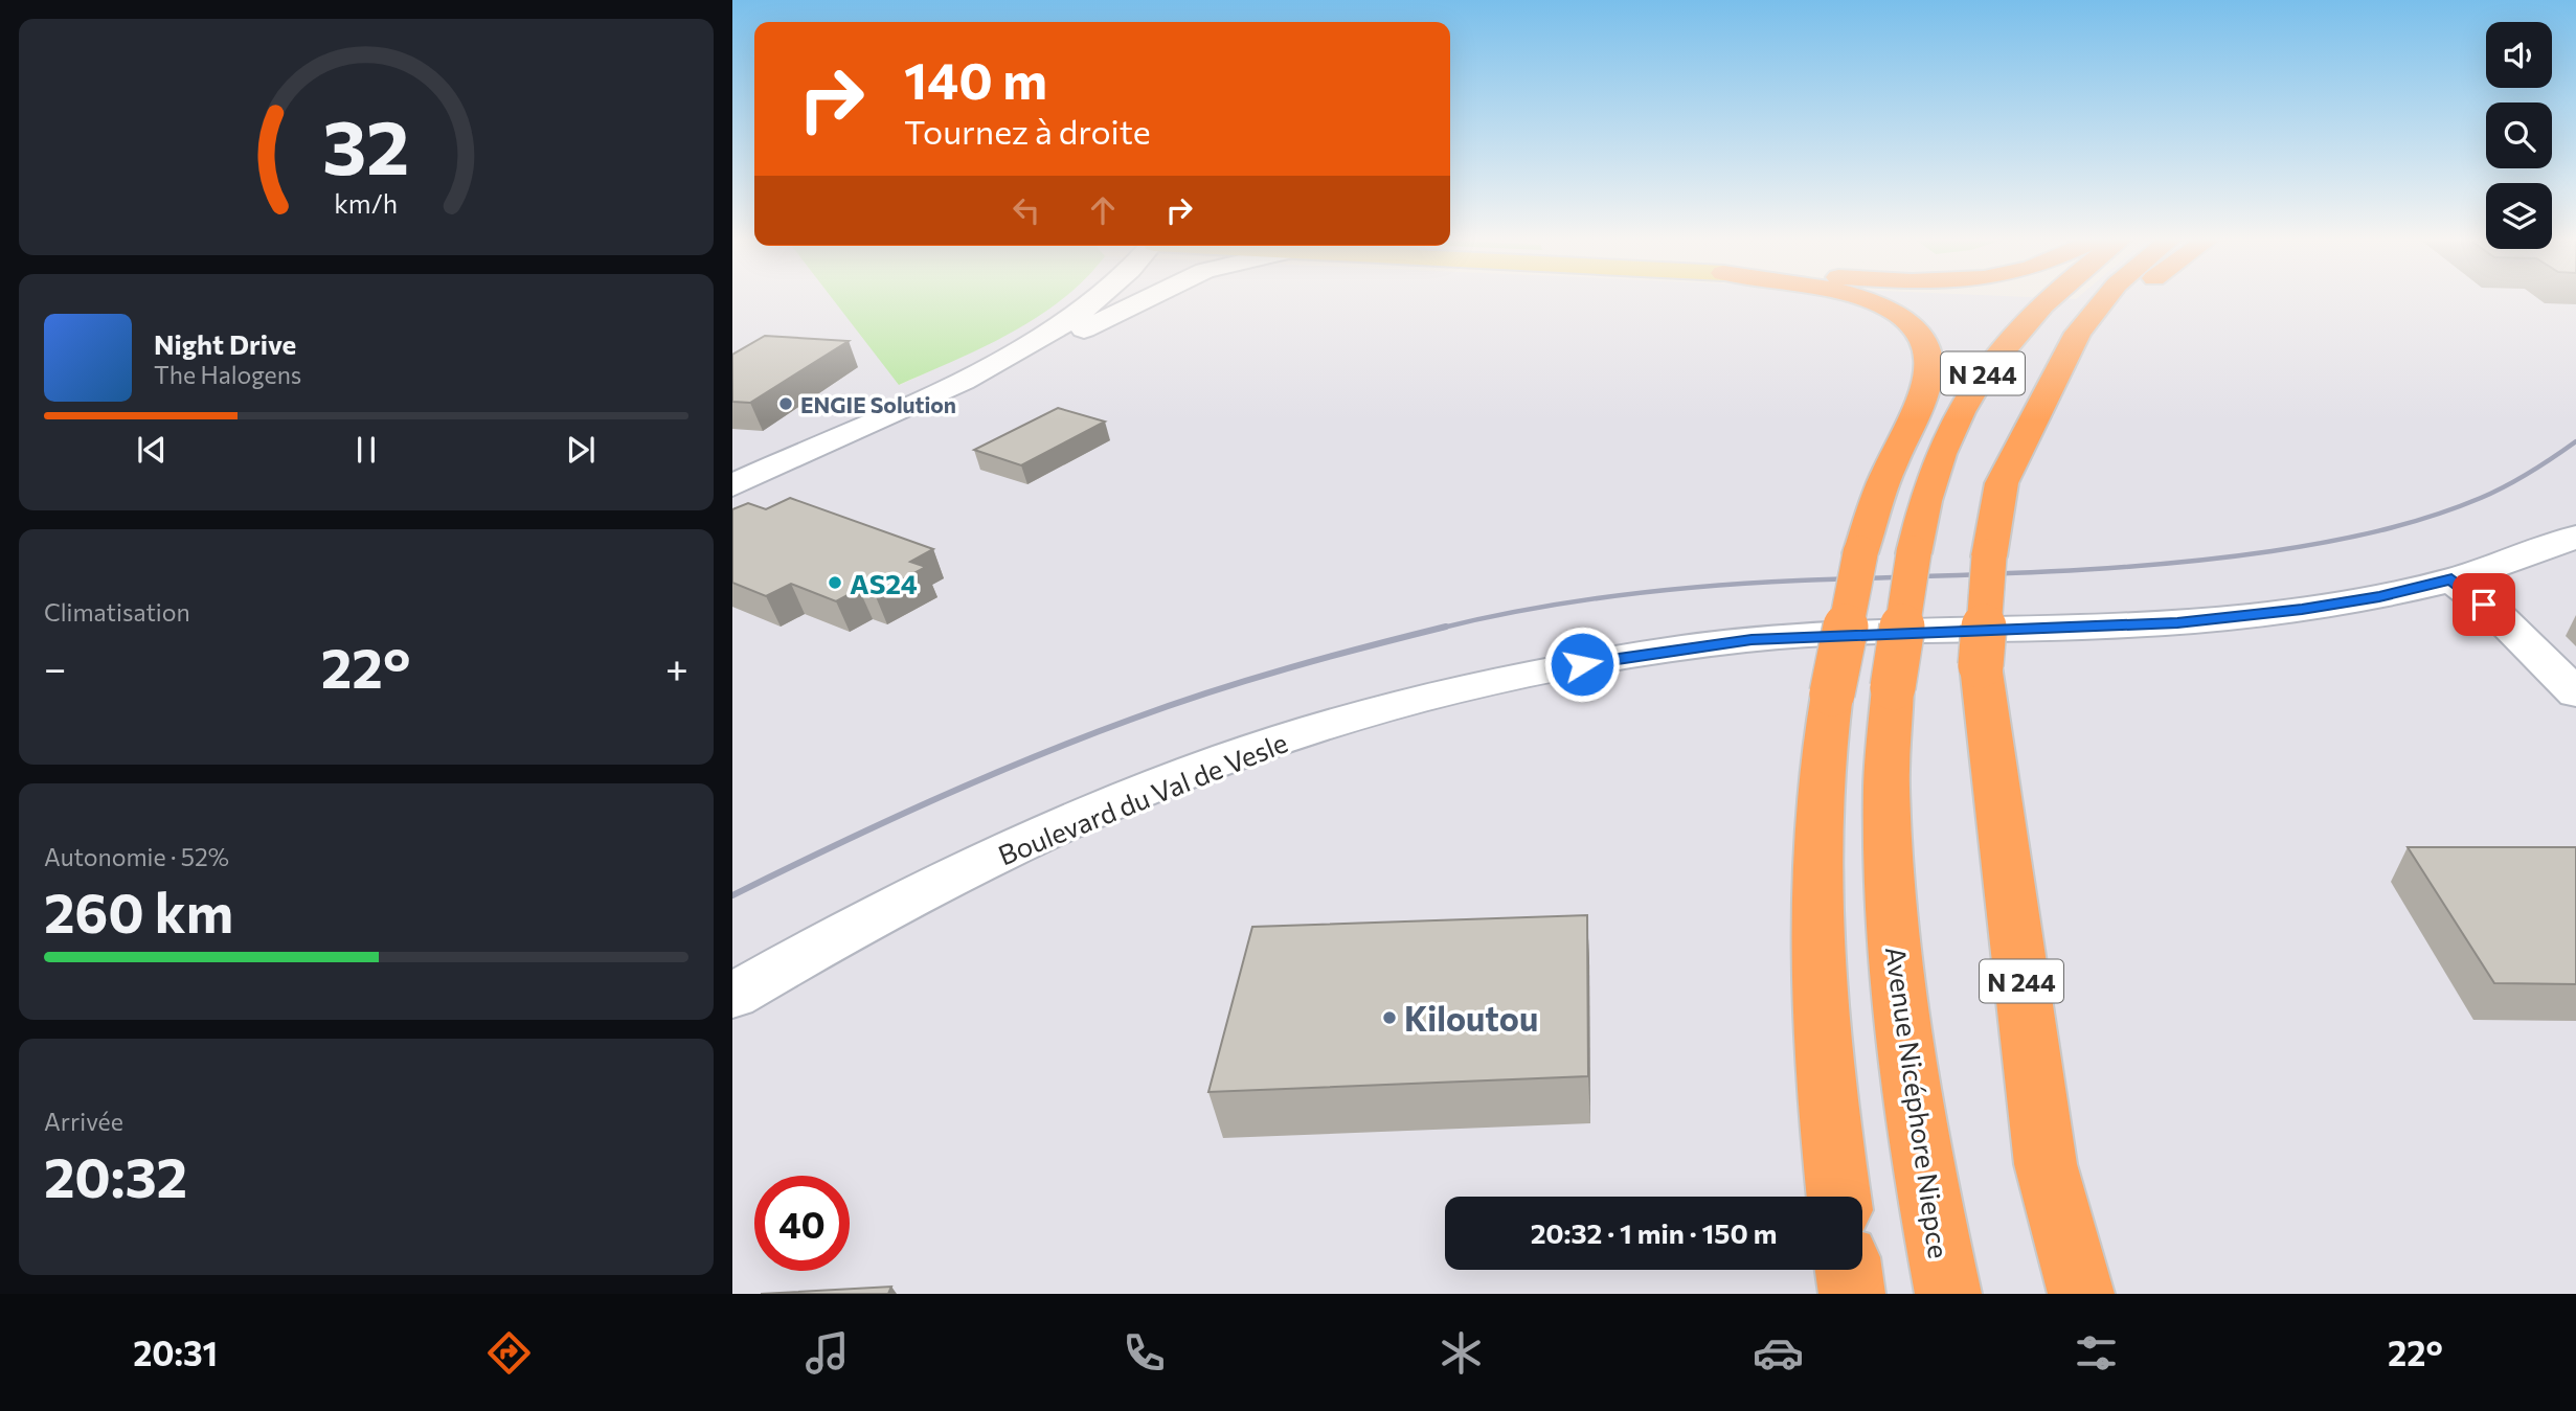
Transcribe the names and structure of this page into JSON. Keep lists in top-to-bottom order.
{
  "streets": {
    "highway": ["N 244", "Avenue Nicéphore Niepce"],
    "street": ["Boulevard du Val de Vesle"]
  },
  "places": ["ENGIE Solution", "AS24", "Kiloutou"],
  "page": {
    "turn": ["140 m", "Tournez à droite"],
    "song": ["Night Drive", "The Halogens"],
    "tile": [
      "Climatisation",
      ["Autonomie · 52%", "260 km"],
      ["Arrivée", "20:32"]
    ],
    "heat": ["−", "22°", "+"],
    "limit": "40",
    "trip": "20:32 · 1 min · 150 m",
    "tabs": ["20:31", "22°"],
    "gauge": ["32", "km/h"]
  }
}
